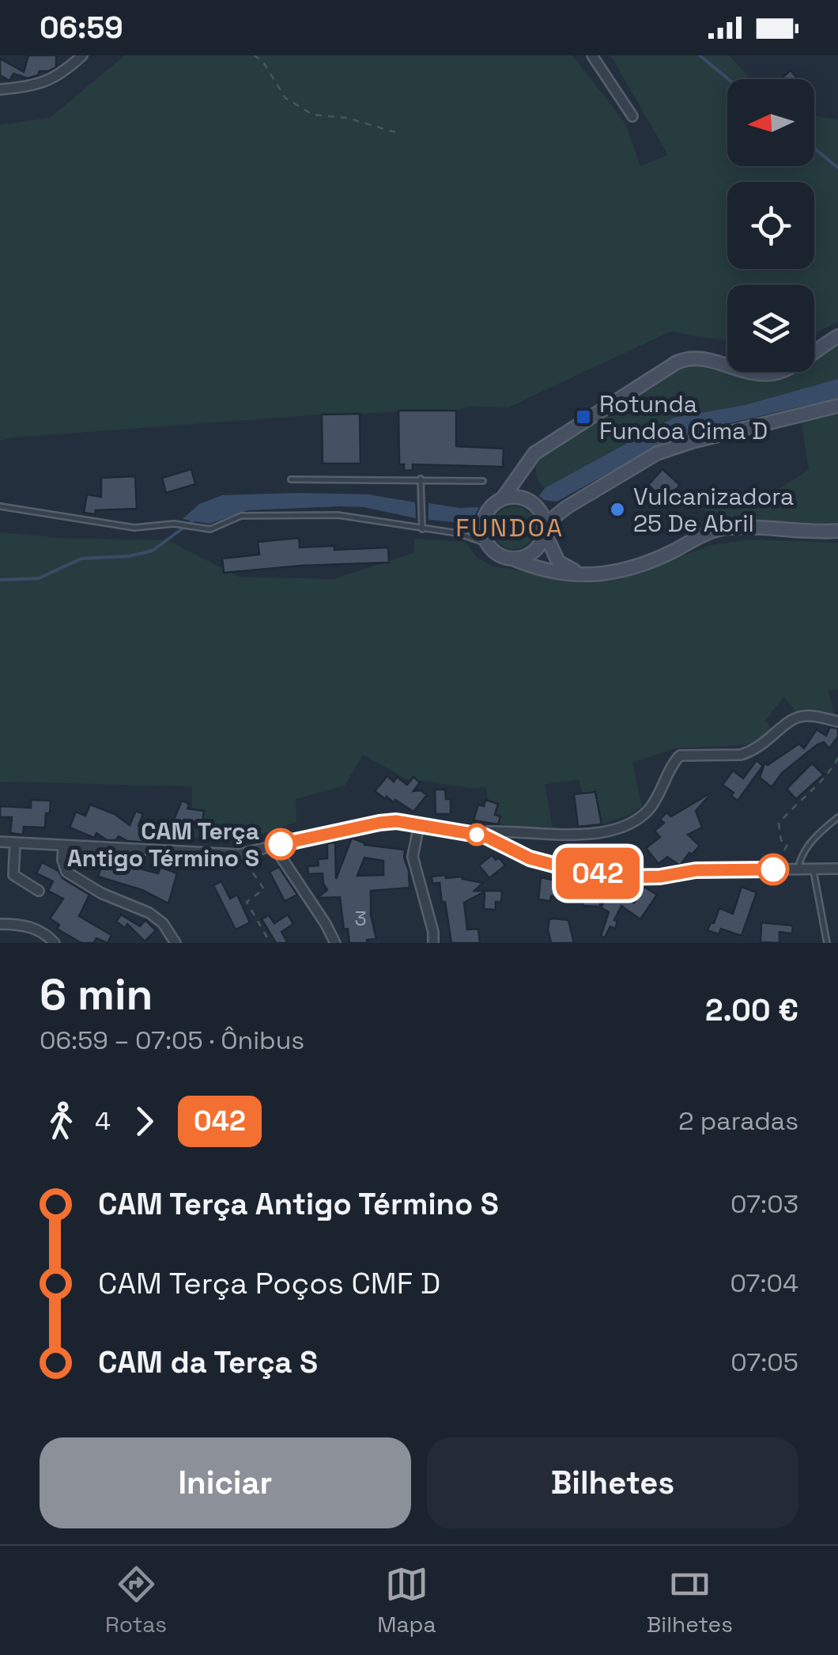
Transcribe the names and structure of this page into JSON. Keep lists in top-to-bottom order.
{
  "districts": ["FUNDOA"],
  "places": {
    "transit": ["Rotunda Fundoa Cima D"],
    "other": ["Vulcanizadora 25 De Abril", "CAM Terça Antigo Término S"]
  },
  "lines": ["bus line 042"],
  "house_numbers": ["3"],
  "north": "left",
  "page": {
    "status": "06:59",
    "on_map": "042",
    "heading": ["6 min", "06:59 – 07:05 · Ônibus", "2.00 €"],
    "legs": ["4", "042", "2 paradas"],
    "list": [
      {
        "name": "CAM Terça Antigo Término S",
        "value": "07:03"
      },
      {
        "name": "CAM Terça Poços CMF D",
        "value": "07:04"
      },
      {
        "name": "CAM da Terça S",
        "value": "07:05"
      }
    ],
    "buttons": ["Iniciar", "Bilhetes"],
    "tabs": ["Rotas", "Mapa", "Bilhetes"]
  }
}
